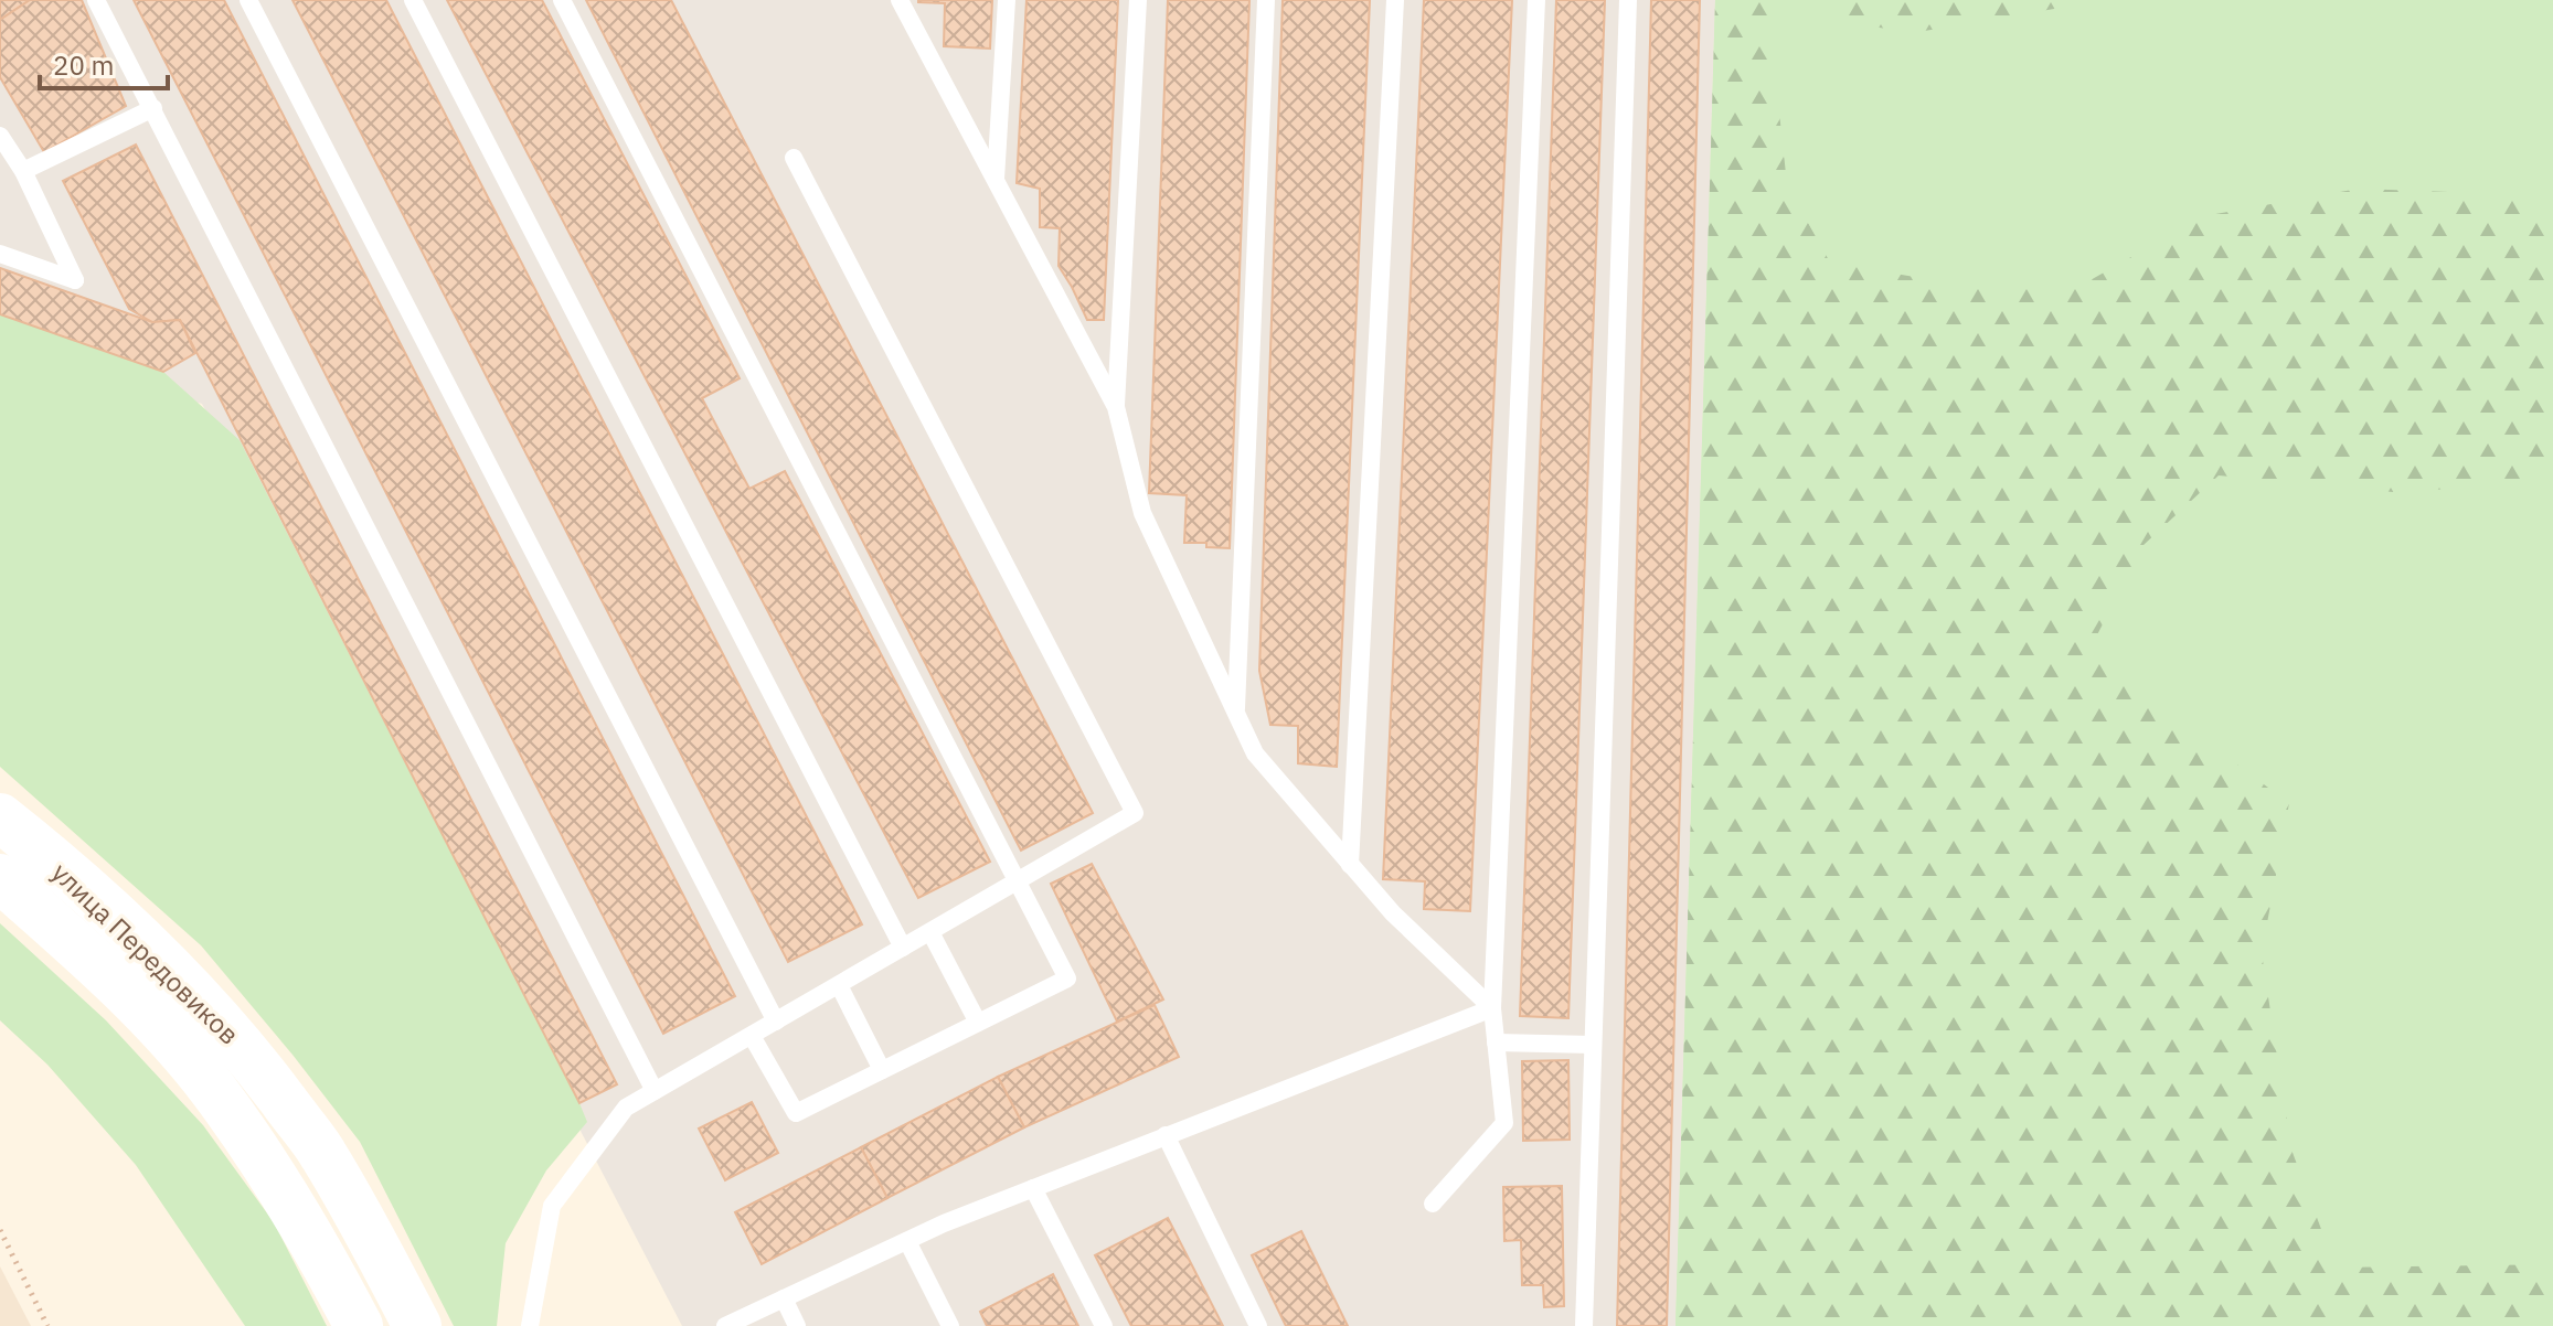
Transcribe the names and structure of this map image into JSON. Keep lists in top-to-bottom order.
{
  "streets": {
    "street": ["улица Передовиков"]
  },
  "scale_bar": "20 m"
}
